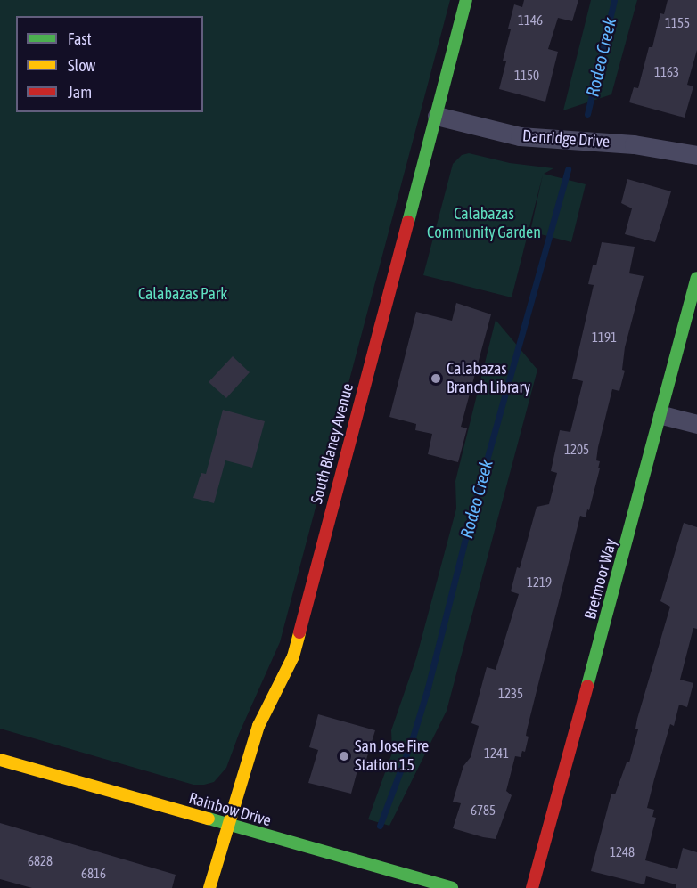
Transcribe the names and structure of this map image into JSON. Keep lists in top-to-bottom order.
{
  "streets": {
    "street": [
      "Danridge Drive",
      "South Blaney Avenue",
      "Bretmoor Way",
      "Rainbow Drive"
    ]
  },
  "crossings": [
    ["Danridge Drive", "South Blaney Avenue"],
    ["South Blaney Avenue", "Rainbow Drive"]
  ],
  "water": ["Rodeo Creek"],
  "parks": ["Calabazas Community Garden", "Calabazas Park"],
  "places": ["Calabazas Branch Library", "San Jose Fire Station 15"],
  "house_numbers": [
    "1146",
    "1155",
    "1163",
    "1150",
    "1191",
    "1205",
    "1219",
    "1235",
    "1241",
    "6785",
    "1248",
    "6828",
    "6816"
  ],
  "legend": ["Fast", "Slow", "Jam"]
}
